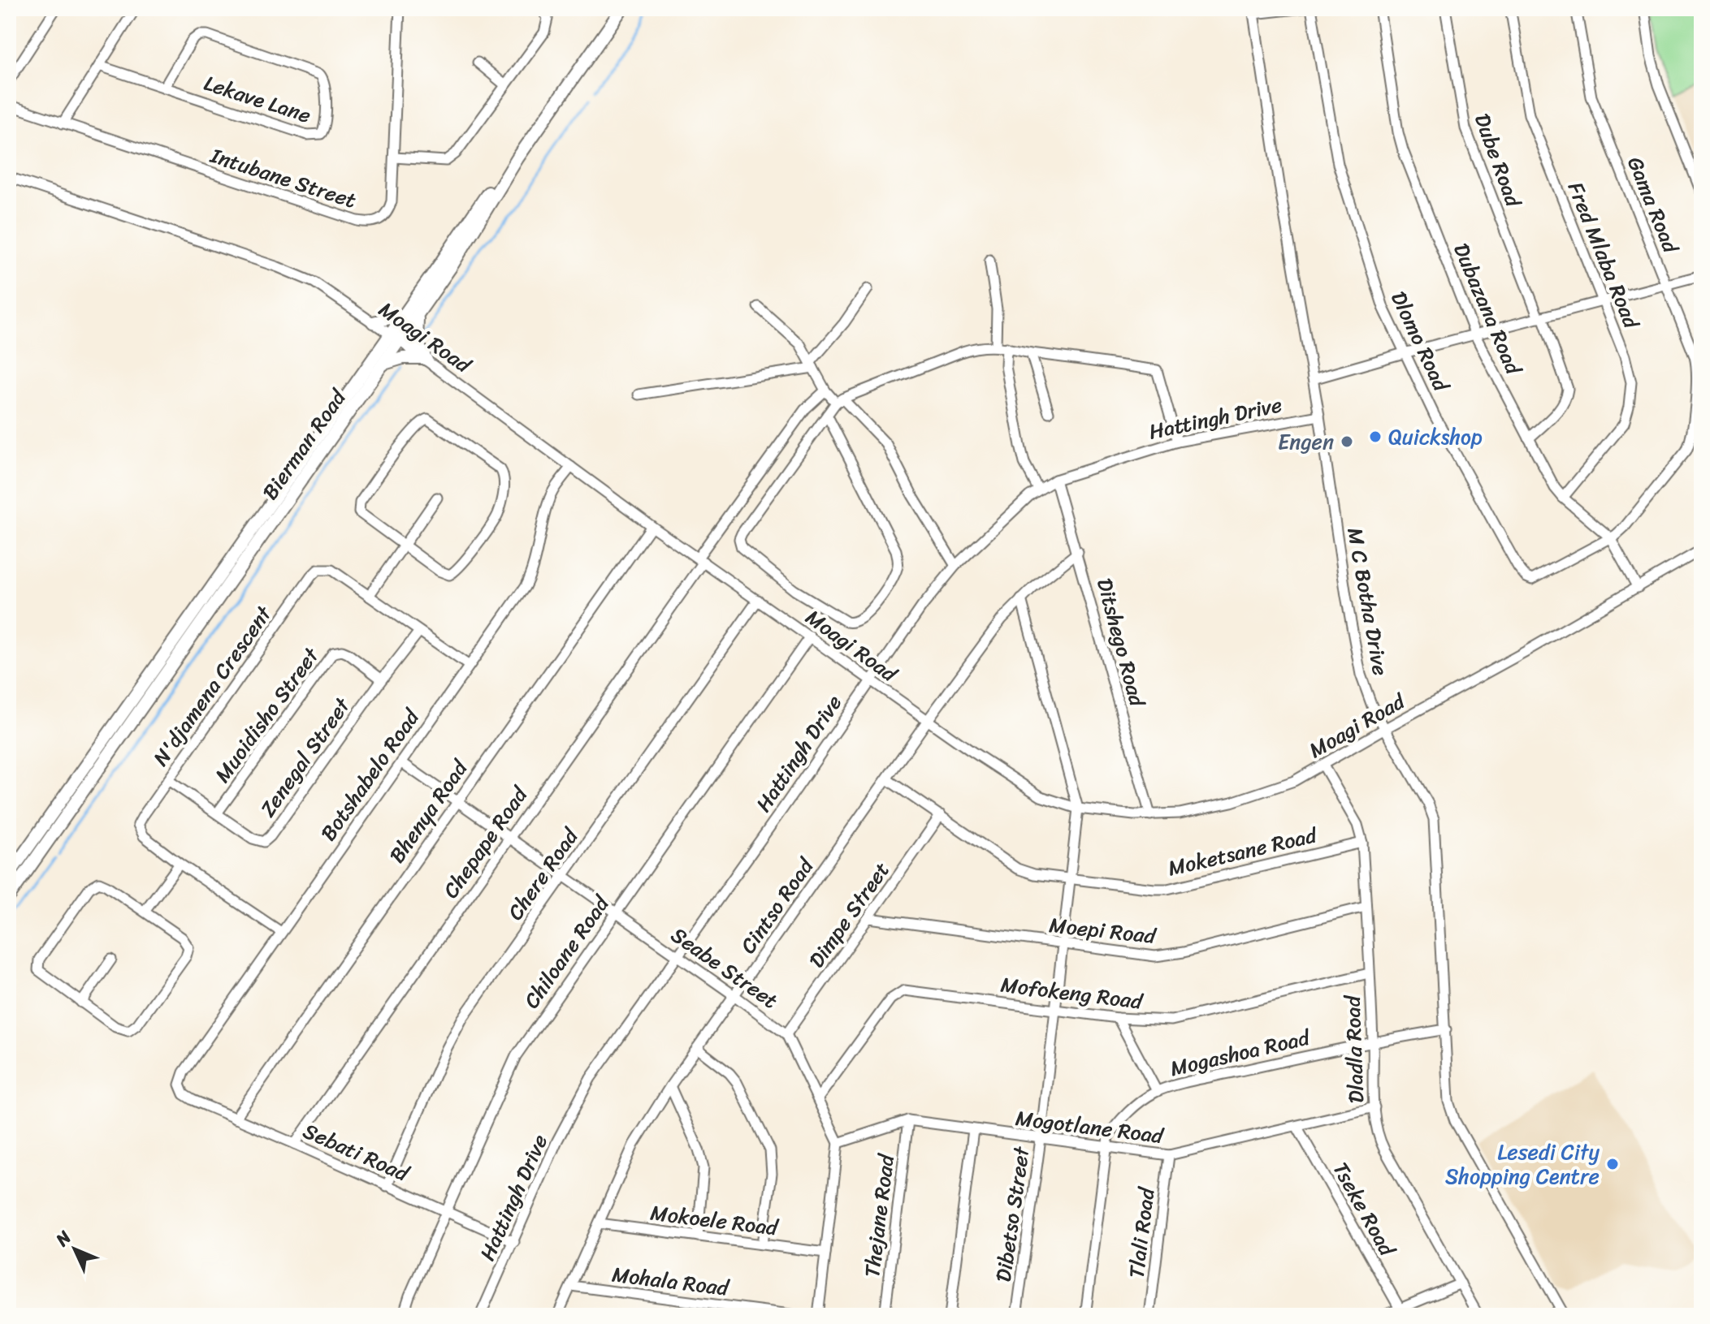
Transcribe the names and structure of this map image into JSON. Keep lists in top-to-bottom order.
{
  "streets": {
    "main road": ["Bierman Road"],
    "street": [
      "Lekave Lane",
      "Dube Road",
      "Intubane Street",
      "Gama Road",
      "Fred Mlaba Road",
      "Dubazana Road",
      "Moagi Road",
      "Dlomo Road",
      "Hattingh Drive",
      "M C Botha Drive",
      "Ditshego Road",
      "N'djamena Crescent",
      "Muoidisho Street",
      "Zenegal Street",
      "Botshabelo Road",
      "Bhenya Road",
      "Chepape Road",
      "Moketsane Road",
      "Chere Road",
      "Cintso Road",
      "Dimpe Street",
      "Moepi Road",
      "Chiloane Road",
      "Seabe Street",
      "Mofokeng Road",
      "Dladla Road",
      "Mogashoa Road",
      "Mogotlane Road",
      "Sebati Road",
      "Tseke Road",
      "Dibetso Street",
      "Thejane Road",
      "Mokoele Road",
      "Tlali Road",
      "Mohala Road"
    ]
  },
  "crossings": [
    ["Dube Road", "Dubazana Road"],
    ["Gama Road", "Dubazana Road"],
    ["Gama Road", "Dlomo Road"],
    ["Fred Mlaba Road", "Dubazana Road"],
    ["Dubazana Road", "Moagi Road"],
    ["Dubazana Road", "Dlomo Road"],
    ["Moagi Road", "Hattingh Drive"],
    ["Moagi Road", "Bierman Road"],
    ["Moagi Road", "M C Botha Drive"],
    ["Moagi Road", "Ditshego Road"],
    ["Moagi Road", "Botshabelo Road"],
    ["Moagi Road", "Bhenya Road"],
    ["Moagi Road", "Chepape Road"],
    ["Moagi Road", "Chere Road"],
    ["Moagi Road", "Cintso Road"],
    ["Moagi Road", "Chiloane Road"],
    ["Moagi Road", "Dladla Road"],
    ["Moagi Road", "Dibetso Street"],
    ["Hattingh Drive", "M C Botha Drive"],
    ["Hattingh Drive", "Ditshego Road"],
    ["Hattingh Drive", "Seabe Street"],
    ["Hattingh Drive", "Sebati Road"],
    ["M C Botha Drive", "Mogashoa Road"],
    ["Ditshego Road", "Cintso Road"],
    ["N'djamena Crescent", "Zenegal Street"],
    ["N'djamena Crescent", "Botshabelo Road"],
    ["Muoidisho Street", "Zenegal Street"],
    ["Botshabelo Road", "Seabe Street"],
    ["Botshabelo Road", "Sebati Road"],
    ["Bhenya Road", "Seabe Street"],
    ["Bhenya Road", "Sebati Road"],
    ["Chepape Road", "Seabe Street"],
    ["Chepape Road", "Sebati Road"],
    ["Moketsane Road", "Cintso Road"],
    ["Moketsane Road", "Dimpe Street"],
    ["Moketsane Road", "Dladla Road"],
    ["Moketsane Road", "Dibetso Street"],
    ["Chere Road", "Seabe Street"],
    ["Chere Road", "Sebati Road"],
    ["Cintso Road", "Seabe Street"],
    ["Cintso Road", "Mokoele Road"],
    ["Cintso Road", "Mohala Road"],
    ["Dimpe Street", "Moepi Road"],
    ["Dimpe Street", "Seabe Street"],
    ["Moepi Road", "Dladla Road"],
    ["Moepi Road", "Dibetso Street"],
    ["Chiloane Road", "Seabe Street"],
    ["Chiloane Road", "Sebati Road"],
    ["Seabe Street", "Mofokeng Road"],
    ["Seabe Street", "Mogotlane Road"],
    ["Mofokeng Road", "Dladla Road"],
    ["Mofokeng Road", "Dibetso Street"],
    ["Dladla Road", "Mogashoa Road"],
    ["Dladla Road", "Mogotlane Road"],
    ["Mogashoa Road", "Mogotlane Road"],
    ["Mogotlane Road", "Tseke Road"],
    ["Mogotlane Road", "Dibetso Street"],
    ["Mogotlane Road", "Thejane Road"],
    ["Mogotlane Road", "Tlali Road"]
  ],
  "places": ["Quickshop", "Engen", "Lesedi City Shopping Centre"],
  "north": "top left"
}
